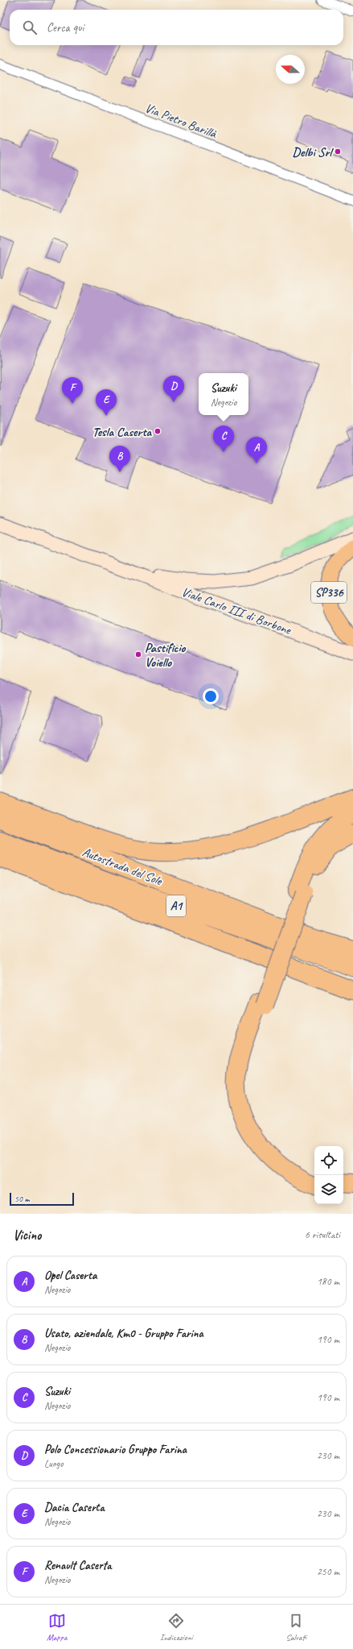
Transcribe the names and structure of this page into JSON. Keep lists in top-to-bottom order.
{
  "streets": {
    "highway": ["Autostrada del Sole", "A1"],
    "main road": ["SP336", "Viale Carlo III di Borbone"],
    "street": ["Via Pietro Barillà"]
  },
  "places": ["Delbi Srl", "Tesla Caserta", "Pastificio Voiello"],
  "scale_bar": "50 m",
  "north": "left",
  "page": {
    "search": "Cerca qui",
    "popup": ["Suzuki", "Negozio"],
    "pins": [
      "D",
      "F",
      "E",
      "C",
      "A",
      "B"
    ],
    "scale": "50 m",
    "heading": ["Vicino", "6 risultati"],
    "list": [
      {
        "mark": "A",
        "name": "Opel Caserta",
        "note": "Negozio",
        "value": "180 m"
      },
      {
        "mark": "B",
        "name": "Usato, aziendale, Km0 - Gruppo Farina",
        "note": "Negozio",
        "value": "190 m"
      },
      {
        "mark": "C",
        "name": "Suzuki",
        "note": "Negozio",
        "value": "190 m"
      },
      {
        "mark": "D",
        "name": "Polo Concessionario Gruppo Farina",
        "note": "Luogo",
        "value": "230 m"
      },
      {
        "mark": "E",
        "name": "Dacia Caserta",
        "note": "Negozio",
        "value": "230 m"
      },
      {
        "mark": "F",
        "name": "Renault Caserta",
        "note": "Negozio",
        "value": "250 m"
      }
    ],
    "nav": ["Mappa", "Indicazioni", "Salvati"]
  }
}
